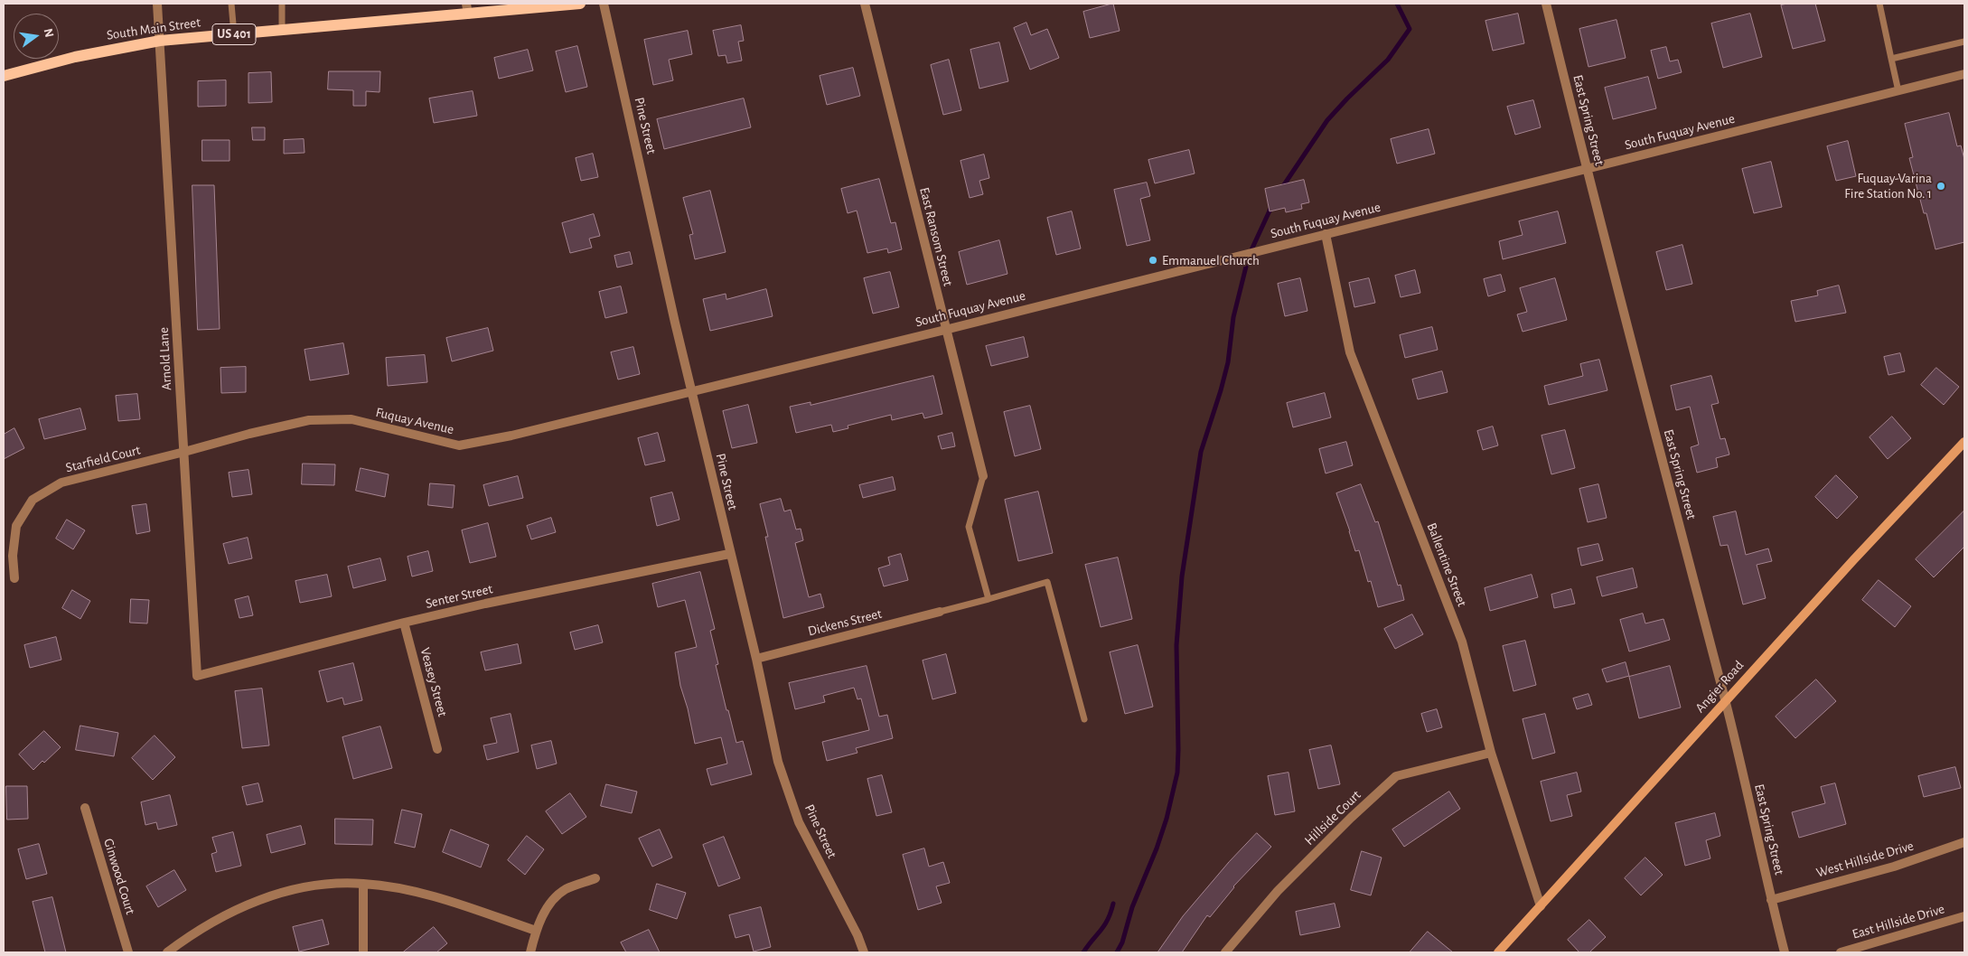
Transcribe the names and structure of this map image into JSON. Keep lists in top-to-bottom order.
{
  "streets": {
    "main road": ["South Main Street", "US 401"],
    "street": [
      "East Spring Street",
      "Pine Street",
      "South Fuquay Avenue",
      "East Ransom Street",
      "Arnold Lane",
      "Fuquay Avenue",
      "Starfield Court",
      "Ballentine Street",
      "Senter Street",
      "Dickens Street",
      "Veasey Street",
      "Angier Road",
      "Hillside Court",
      "West Hillside Drive",
      "Ginwood Court",
      "East Hillside Drive"
    ]
  },
  "crossings": [
    ["South Main Street", "Arnold Lane"],
    ["East Spring Street", "South Fuquay Avenue"],
    ["East Spring Street", "Angier Road"],
    ["East Spring Street", "West Hillside Drive"],
    ["Pine Street", "South Fuquay Avenue"],
    ["Pine Street", "Fuquay Avenue"],
    ["Pine Street", "Senter Street"],
    ["Pine Street", "Dickens Street"],
    ["South Fuquay Avenue", "East Ransom Street"],
    ["South Fuquay Avenue", "Fuquay Avenue"],
    ["South Fuquay Avenue", "Ballentine Street"],
    ["Arnold Lane", "Fuquay Avenue"],
    ["Arnold Lane", "Starfield Court"],
    ["Arnold Lane", "Senter Street"],
    ["Fuquay Avenue", "Starfield Court"],
    ["Ballentine Street", "Angier Road"],
    ["Ballentine Street", "Hillside Court"],
    ["Senter Street", "Veasey Street"]
  ],
  "places": ["Fuquay-Varina Fire Station No. 1", "Emmanuel Church"],
  "north": "right"
}
